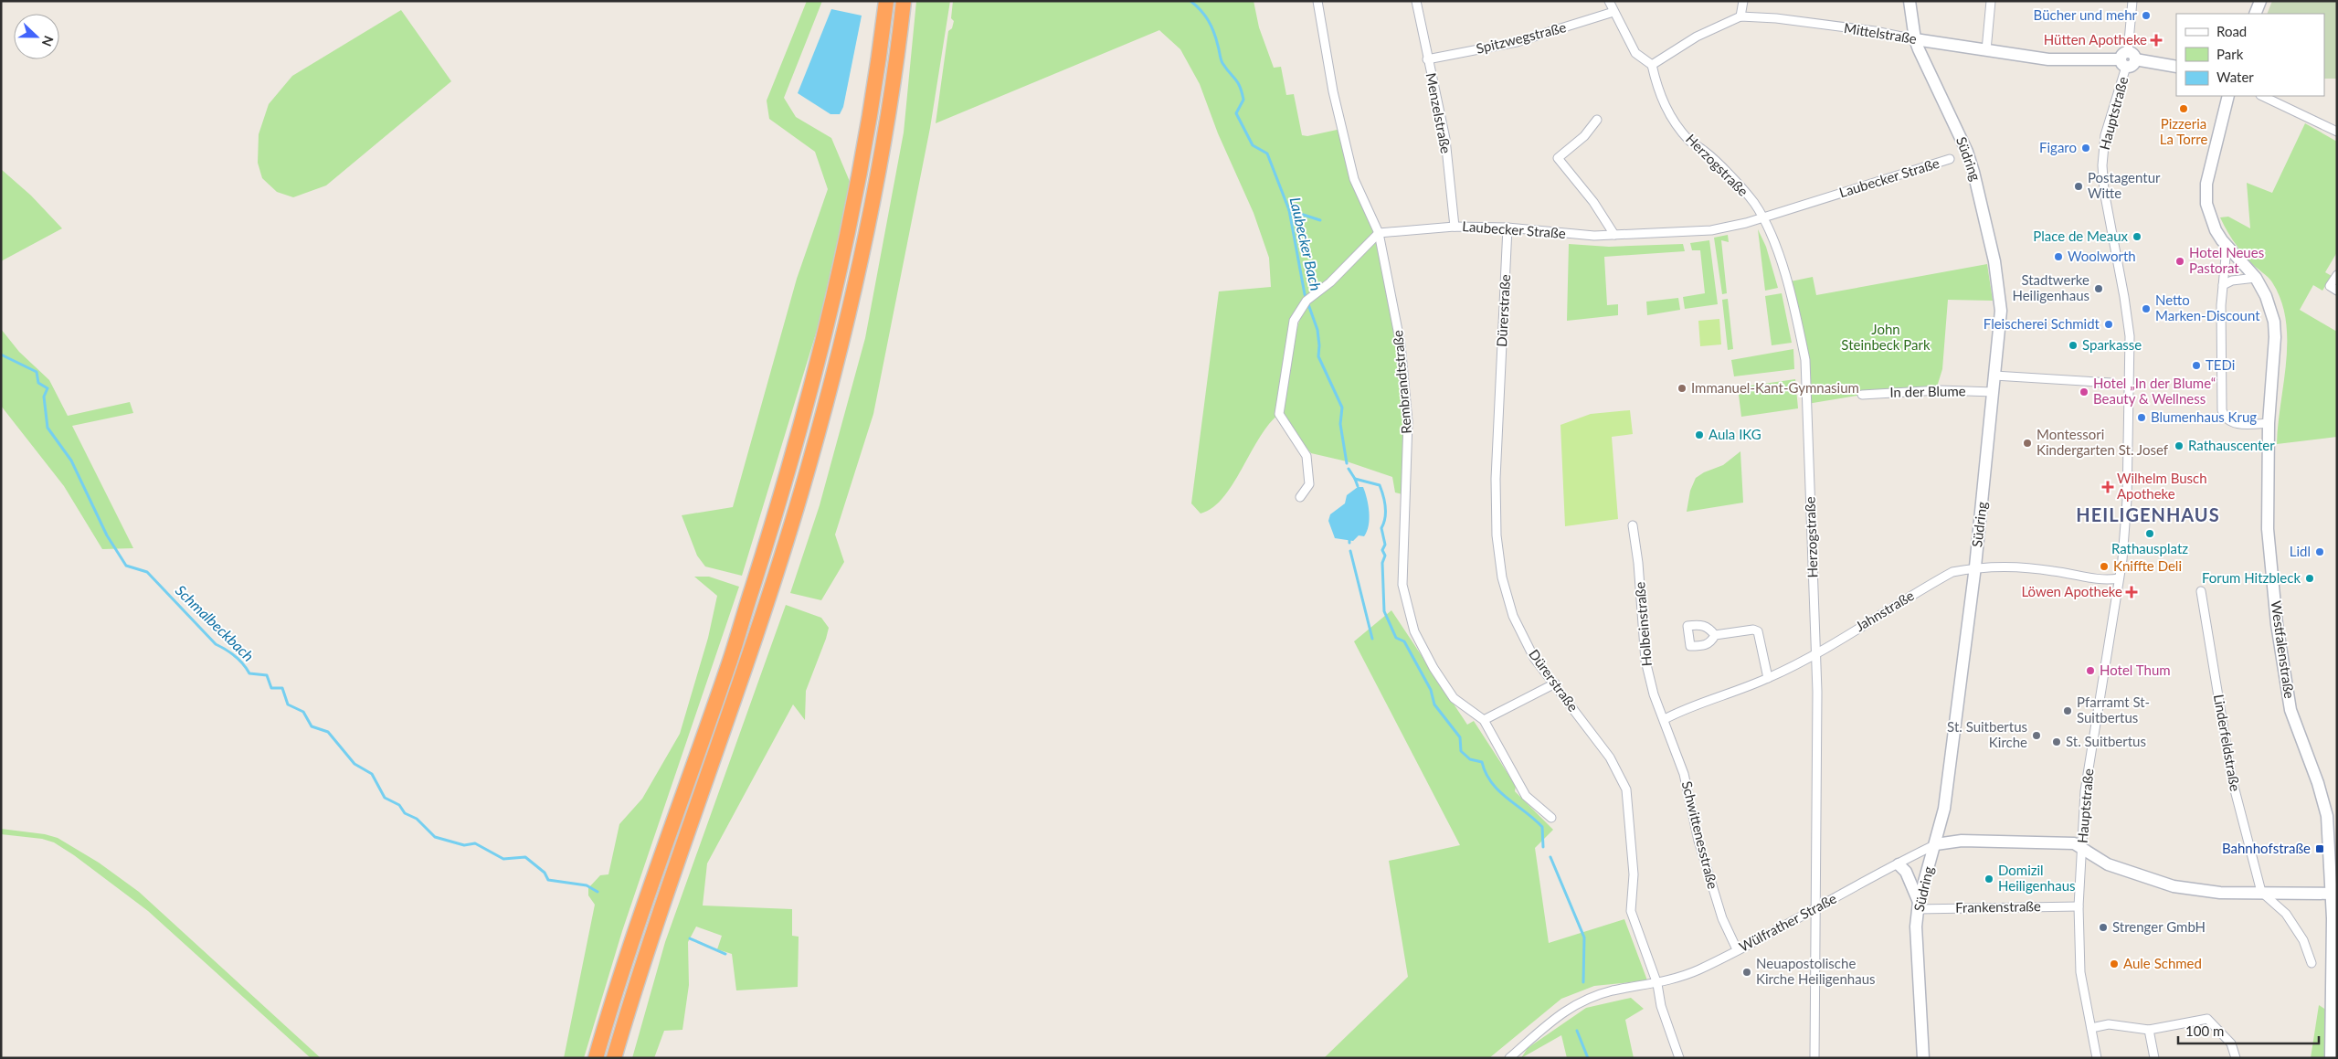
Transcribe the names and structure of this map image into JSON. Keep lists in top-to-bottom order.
{
  "streets": {
    "street": [
      "Mittelstraße",
      "Spitzwegstraße",
      "Menzelstraße",
      "Hauptstraße",
      "Südring",
      "Herzogstraße",
      "Laubecker Straße",
      "Dürerstraße",
      "Rembrandtstraße",
      "In der Blume",
      "Jahnstraße",
      "Holbeinstraße",
      "Westfalenstraße",
      "Linderfeldstraße",
      "Schwittenesstraße",
      "Frankenstraße",
      "Wülfrather Straße"
    ]
  },
  "crossings": [
    ["Mittelstraße", "Hauptstraße"],
    ["Mittelstraße", "Südring"],
    ["Mittelstraße", "Herzogstraße"],
    ["Spitzwegstraße", "Menzelstraße"],
    ["Menzelstraße", "Laubecker Straße"],
    ["Hauptstraße", "Jahnstraße"],
    ["Hauptstraße", "Frankenstraße"],
    ["Hauptstraße", "Wülfrather Straße"],
    ["Südring", "In der Blume"],
    ["Südring", "Jahnstraße"],
    ["Südring", "Frankenstraße"],
    ["Südring", "Wülfrather Straße"],
    ["Herzogstraße", "Laubecker Straße"],
    ["Herzogstraße", "Jahnstraße"],
    ["Herzogstraße", "Wülfrather Straße"],
    ["Laubecker Straße", "Dürerstraße"],
    ["Laubecker Straße", "Rembrandtstraße"],
    ["Dürerstraße", "Wülfrather Straße"],
    ["Jahnstraße", "Holbeinstraße"],
    ["Jahnstraße", "Schwittenesstraße"],
    ["Holbeinstraße", "Schwittenesstraße"],
    ["Schwittenesstraße", "Wülfrather Straße"]
  ],
  "districts": ["HEILIGENHAUS"],
  "water": ["Laubecker Bach", "Schmalbeckbach"],
  "parks": ["John Steinbeck Park"],
  "places": {
    "other": [
      "Bücher und mehr",
      "Pizzeria La Torre",
      "Figaro",
      "Postagentur Witte",
      "Place de Meaux",
      "Woolworth",
      "Hotel Neues Pastorat",
      "Stadtwerke Heiligenhaus",
      "Netto Marken-Discount",
      "Fleischerei Schmidt",
      "Sparkasse",
      "TEDi",
      "Immanuel-Kant-Gymnasium",
      "Hotel „In der Blume“ Beauty & Wellness",
      "Blumenhaus Krug",
      "Aula IKG",
      "Montessori Kindergarten St. Josef",
      "Rathauscenter",
      "Rathausplatz",
      "Lidl",
      "Kniffte Deli",
      "Forum Hitzbleck",
      "Hotel Thum",
      "Pfarramt St- Suitbertus",
      "St. Suitbertus Kirche",
      "St. Suitbertus",
      "Domizil Heiligenhaus",
      "Strenger GmbH",
      "Aule Schmed",
      "Neuapostolische Kirche Heiligenhaus"
    ],
    "health": ["Hütten Apotheke", "Wilhelm Busch Apotheke", "Löwen Apotheke"],
    "transit": ["Bahnhofstraße"]
  },
  "legend": ["Road", "Park", "Water"],
  "scale_bar": "100 m",
  "north": "right"
}
